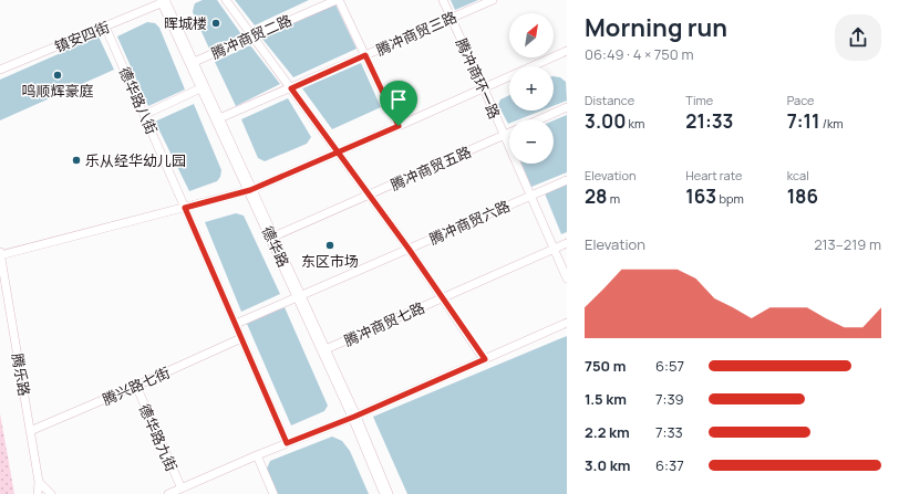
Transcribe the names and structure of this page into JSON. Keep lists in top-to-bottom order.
{
  "streets": {
    "street": [
      "腾冲商贸三路",
      "镇安四街",
      "腾冲商贸二路",
      "腾冲商环一路",
      "德华路八街",
      "腾冲商贸五路",
      "腾冲商贸六路",
      "德华路",
      "腾冲商贸七路",
      "腾乐路",
      "腾兴路七街",
      "德华路九街"
    ]
  },
  "crossings": [
    ["腾冲商贸三路", "腾冲商环一路"],
    ["腾冲商贸三路", "德华路"],
    ["镇安四街", "德华路八街"],
    ["镇安四街", "德华路"],
    ["腾冲商贸二路", "德华路"],
    ["腾冲商环一路", "腾冲商贸五路"],
    ["腾冲商环一路", "腾冲商贸六路"],
    ["腾冲商环一路", "腾冲商贸七路"],
    ["德华路八街", "腾冲商贸六路"],
    ["德华路八街", "腾兴路七街"],
    ["腾冲商贸五路", "德华路"],
    ["腾冲商贸六路", "德华路"],
    ["德华路", "腾冲商贸七路"],
    ["腾乐路", "腾兴路七街"],
    ["腾兴路七街", "德华路九街"]
  ],
  "places": [
    "晖城楼",
    "鸣顺辉豪庭",
    "乐从经华幼儿园",
    "东区市场"
  ],
  "north": "top right",
  "page": {
    "heading": ["Morning run", "06:49 · 4 × 750 m"],
    "map_buttons": ["+", "−"],
    "stats": [
      ["Distance", "3.00 km"],
      ["Time", "21:33"],
      ["Pace", "7:11 /km"],
      ["Elevation", "28 m"],
      ["Heart rate", "163 bpm"],
      ["kcal", "186"]
    ],
    "chart": ["Elevation", "213–219 m"],
    "list": [
      {
        "name": "750 m",
        "note": "6:57"
      },
      {
        "name": "1.5 km",
        "note": "7:39"
      },
      {
        "name": "2.2 km",
        "note": "7:33"
      },
      {
        "name": "3.0 km",
        "note": "6:37"
      }
    ]
  }
}
